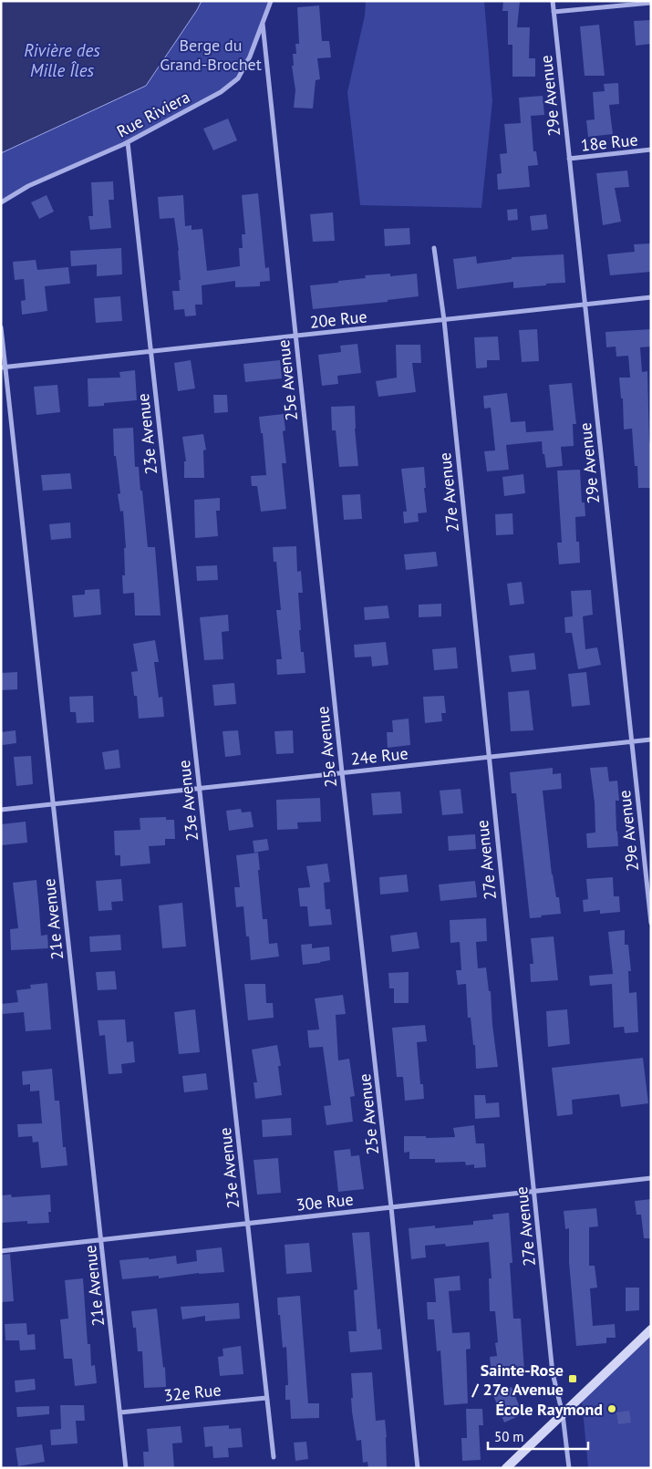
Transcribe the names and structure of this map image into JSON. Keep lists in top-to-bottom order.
{
  "streets": {
    "street": [
      "29e Avenue",
      "Rue Riviera",
      "18e Rue",
      "20e Rue",
      "25e Avenue",
      "23e Avenue",
      "27e Avenue",
      "24e Rue",
      "21e Avenue",
      "30e Rue",
      "32e Rue"
    ]
  },
  "crossings": [
    ["29e Avenue", "18e Rue"],
    ["29e Avenue", "20e Rue"],
    ["29e Avenue", "24e Rue"],
    ["Rue Riviera", "25e Avenue"],
    ["Rue Riviera", "23e Avenue"],
    ["20e Rue", "25e Avenue"],
    ["20e Rue", "23e Avenue"],
    ["20e Rue", "27e Avenue"],
    ["20e Rue", "21e Avenue"],
    ["25e Avenue", "24e Rue"],
    ["25e Avenue", "30e Rue"],
    ["23e Avenue", "24e Rue"],
    ["23e Avenue", "30e Rue"],
    ["23e Avenue", "32e Rue"],
    ["27e Avenue", "24e Rue"],
    ["27e Avenue", "30e Rue"],
    ["24e Rue", "21e Avenue"],
    ["21e Avenue", "30e Rue"],
    ["21e Avenue", "32e Rue"]
  ],
  "water": ["Rivière des Mille Îles"],
  "parks": ["Berge du Grand-Brochet"],
  "places": {
    "transit": ["Sainte-Rose / 27e Avenue"],
    "other": ["École Raymond"]
  },
  "scale_bar": "50 m"
}
